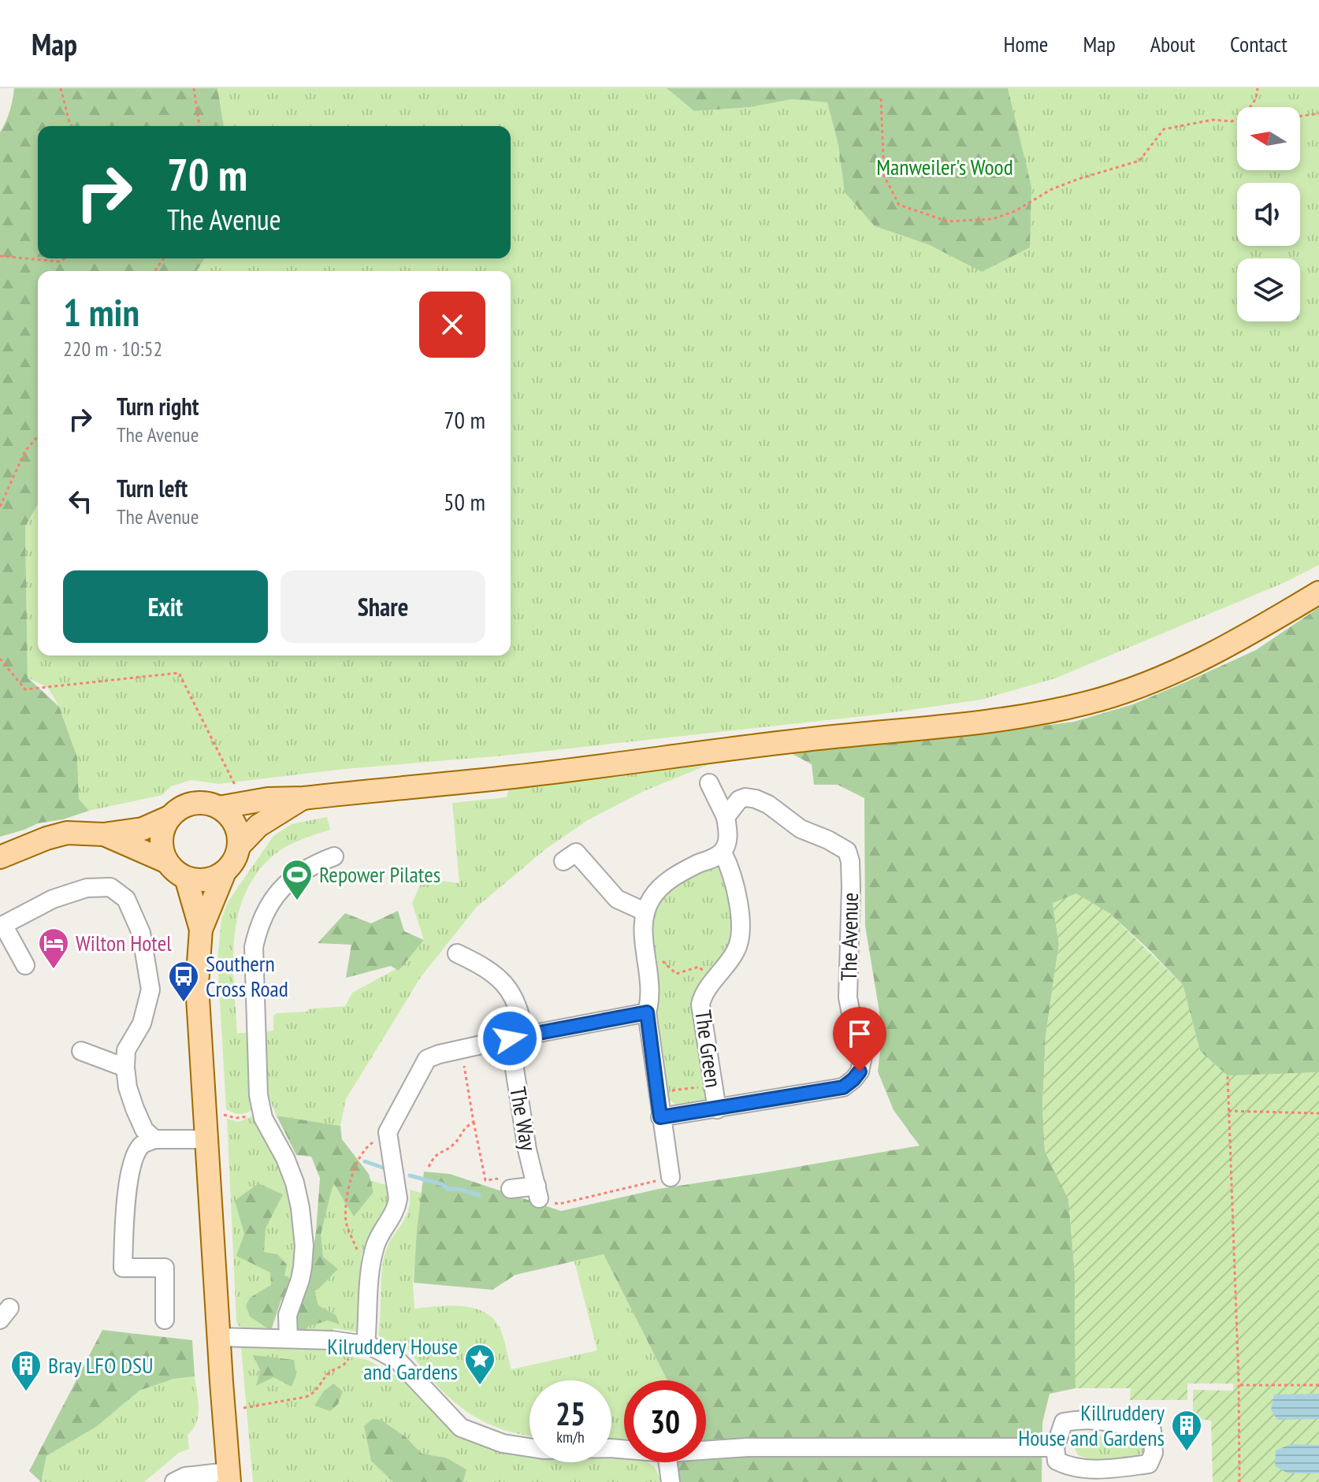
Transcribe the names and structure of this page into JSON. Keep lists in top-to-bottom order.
{
  "streets": {
    "street": ["The Avenue", "The Green", "The Way"]
  },
  "crossings": [
    ["The Avenue", "The Green"]
  ],
  "parks": ["Manweiler's Wood"],
  "places": {
    "sports": ["Repower Pilates"],
    "hotel": ["Wilton Hotel"],
    "bus stop": ["Southern Cross Road"],
    "place": ["Kilruddery House and Gardens"],
    "building": ["Bray LFO DSU", "Killruddery House and Gardens"]
  },
  "north": "left",
  "page": {
    "header": "Map",
    "nav": [
      "Home",
      "Map",
      "About",
      "Contact"
    ],
    "turn": ["70 m", "The Avenue"],
    "heading": ["1 min", "220 m · 10:52"],
    "list": [
      {
        "name": "Turn right",
        "note": "The Avenue",
        "value": "70 m"
      },
      {
        "name": "Turn left",
        "note": "The Avenue",
        "value": "50 m"
      }
    ],
    "buttons": ["Exit", "Share"],
    "speed": "25 km/h",
    "limit": "30"
  }
}
